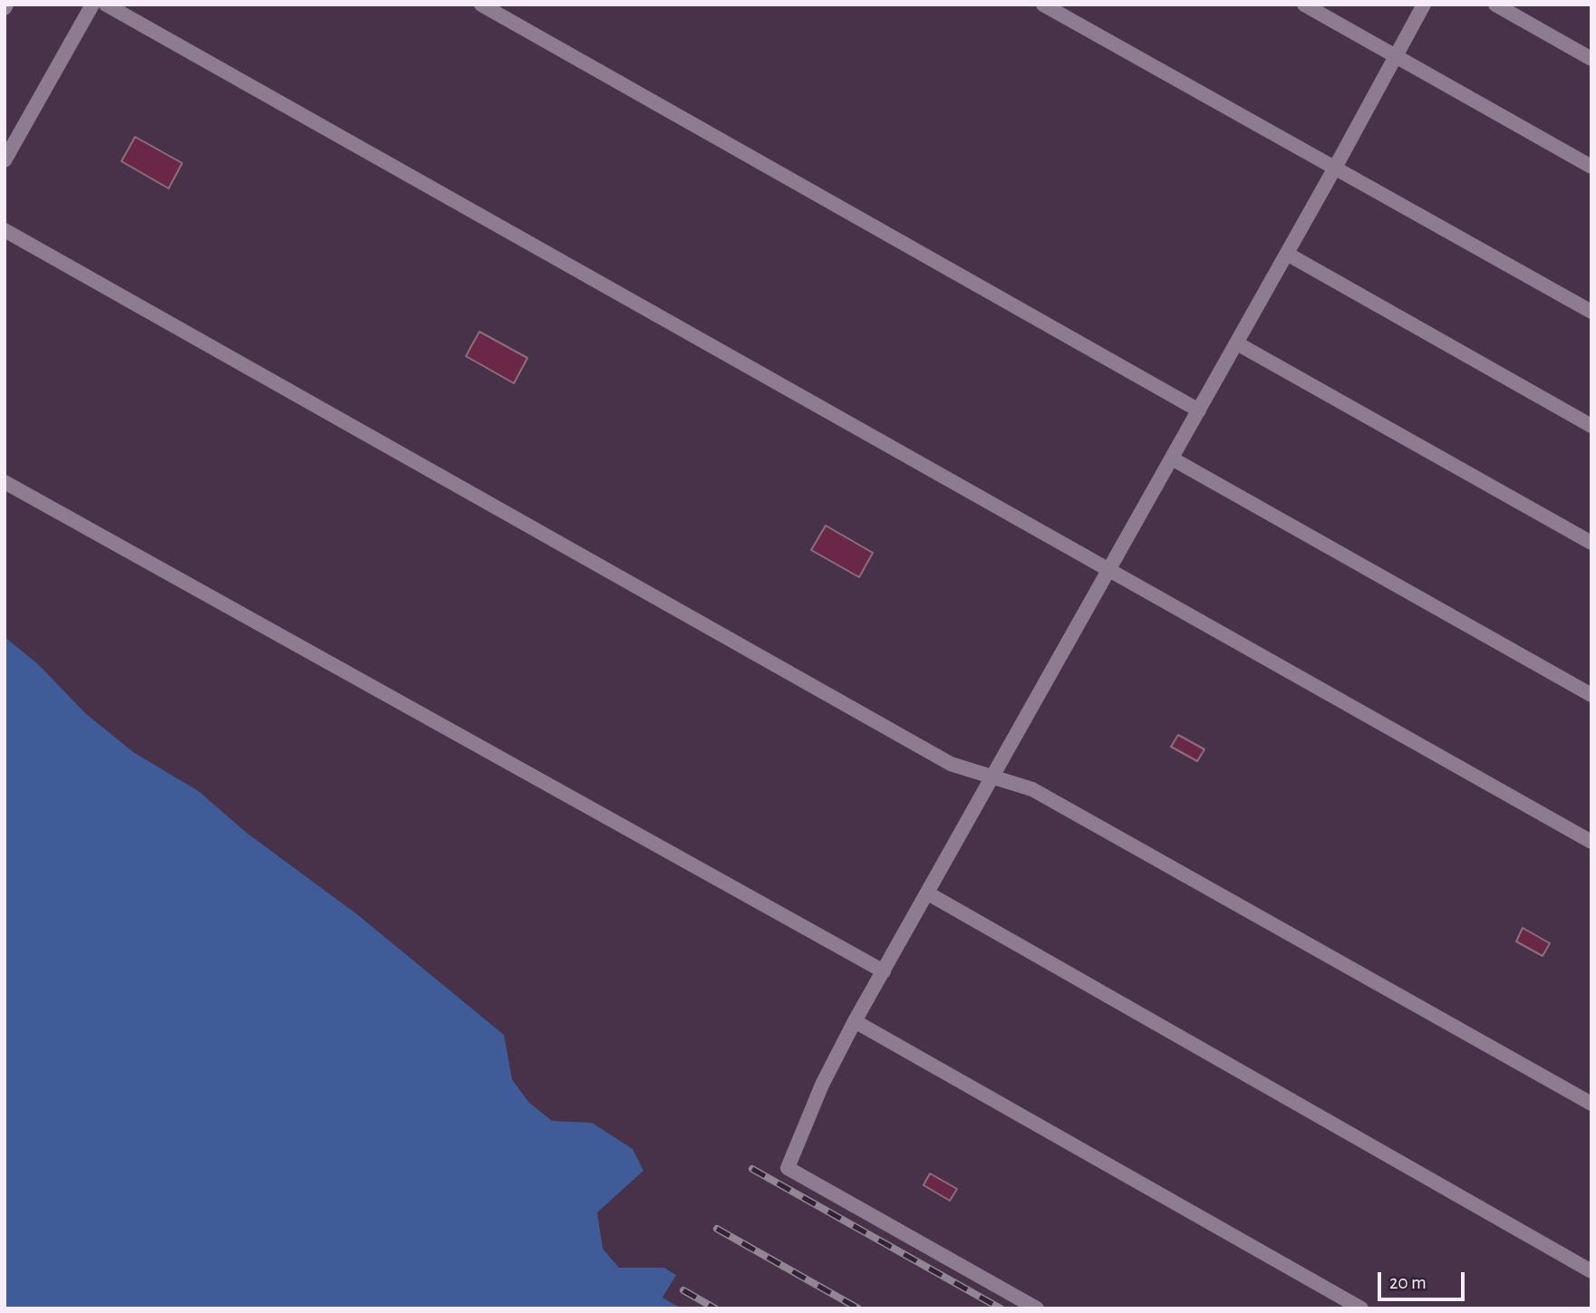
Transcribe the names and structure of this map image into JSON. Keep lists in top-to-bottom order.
{
  "scale_bar": "20 m"
}
